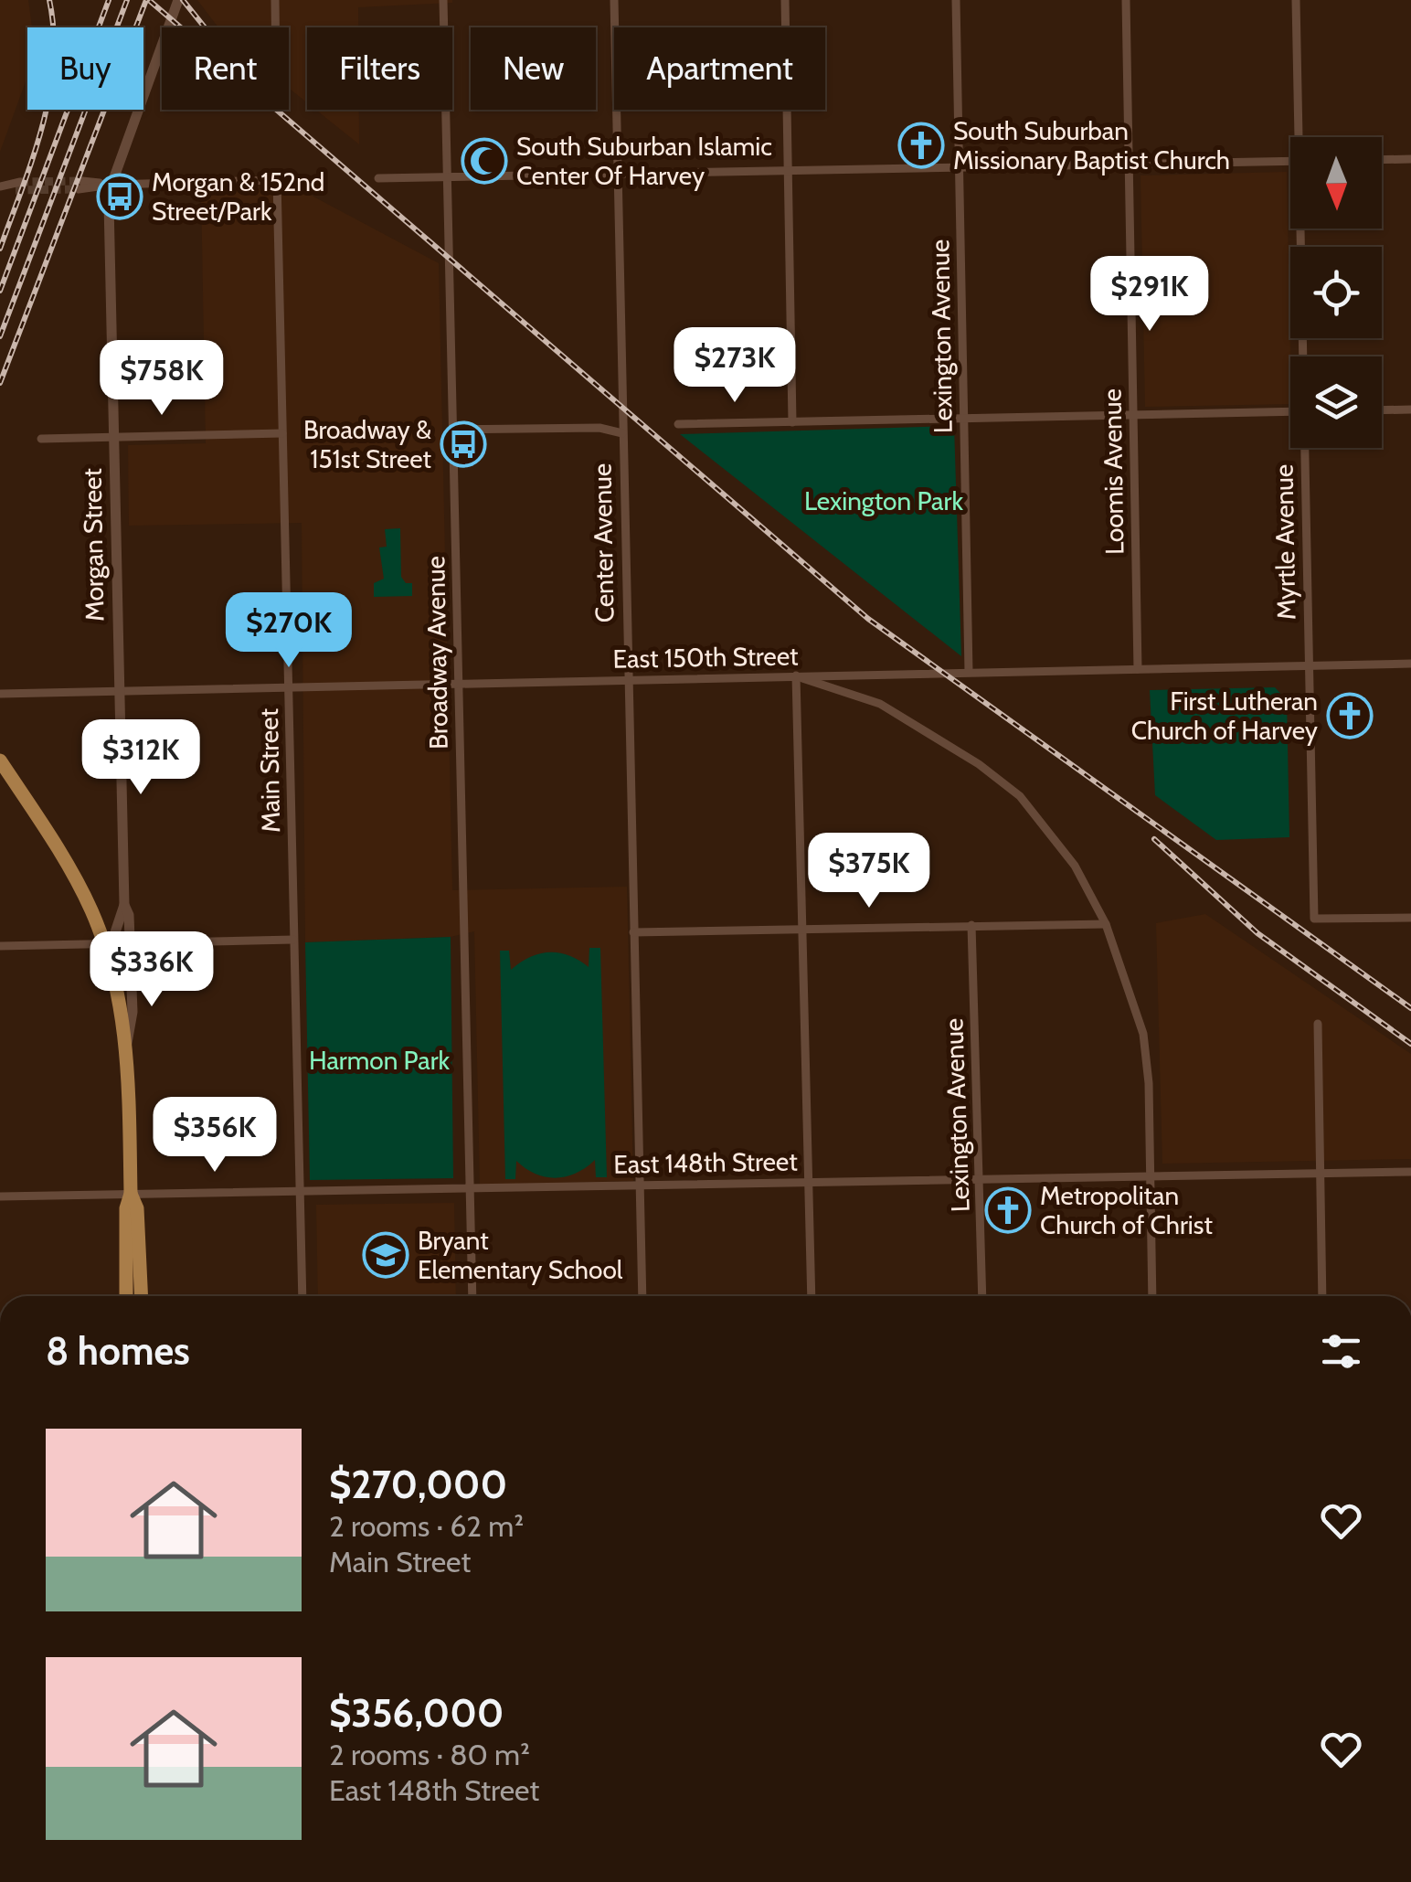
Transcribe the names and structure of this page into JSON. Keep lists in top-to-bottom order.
{
  "streets": {
    "street": [
      "Lexington Avenue",
      "Loomis Avenue",
      "Myrtle Avenue",
      "Center Avenue",
      "Morgan Street",
      "Broadway Avenue",
      "East 150th Street",
      "Main Street",
      "East 148th Street"
    ]
  },
  "crossings": [
    ["Lexington Avenue", "East 150th Street"],
    ["Lexington Avenue", "East 148th Street"],
    ["Loomis Avenue", "East 150th Street"],
    ["Myrtle Avenue", "East 150th Street"],
    ["Center Avenue", "East 150th Street"],
    ["Center Avenue", "East 148th Street"],
    ["Morgan Street", "East 150th Street"],
    ["Morgan Street", "Main Street"],
    ["Broadway Avenue", "East 150th Street"],
    ["Broadway Avenue", "East 148th Street"],
    ["East 150th Street", "Main Street"],
    ["Main Street", "East 148th Street"]
  ],
  "parks": ["Lexington Park", "Harmon Park"],
  "places": {
    "church": ["South Suburban Missionary Baptist Church", "First Lutheran Church of Harvey", "Metropolitan Church of Christ"],
    "mosque": ["South Suburban Islamic Center Of Harvey"],
    "bus stop": ["Morgan & 152nd Street/Park", "Broadway & 151st Street"],
    "school or university": ["Bryant Elementary School"]
  },
  "north": "bottom",
  "page": {
    "chip": [
      "Buy",
      "Rent",
      "Filters",
      "New",
      "Apartment"
    ],
    "price": [
      "$291K",
      "$273K",
      "$758K",
      "$270K",
      "$312K",
      "$375K",
      "$336K",
      "$356K"
    ],
    "heading": "8 homes",
    "list": [
      {
        "name": "$270,000",
        "note": "2 rooms · 62 m² · Main Street"
      },
      {
        "name": "$356,000",
        "note": "2 rooms · 80 m² · East 148th Street"
      }
    ]
  }
}
